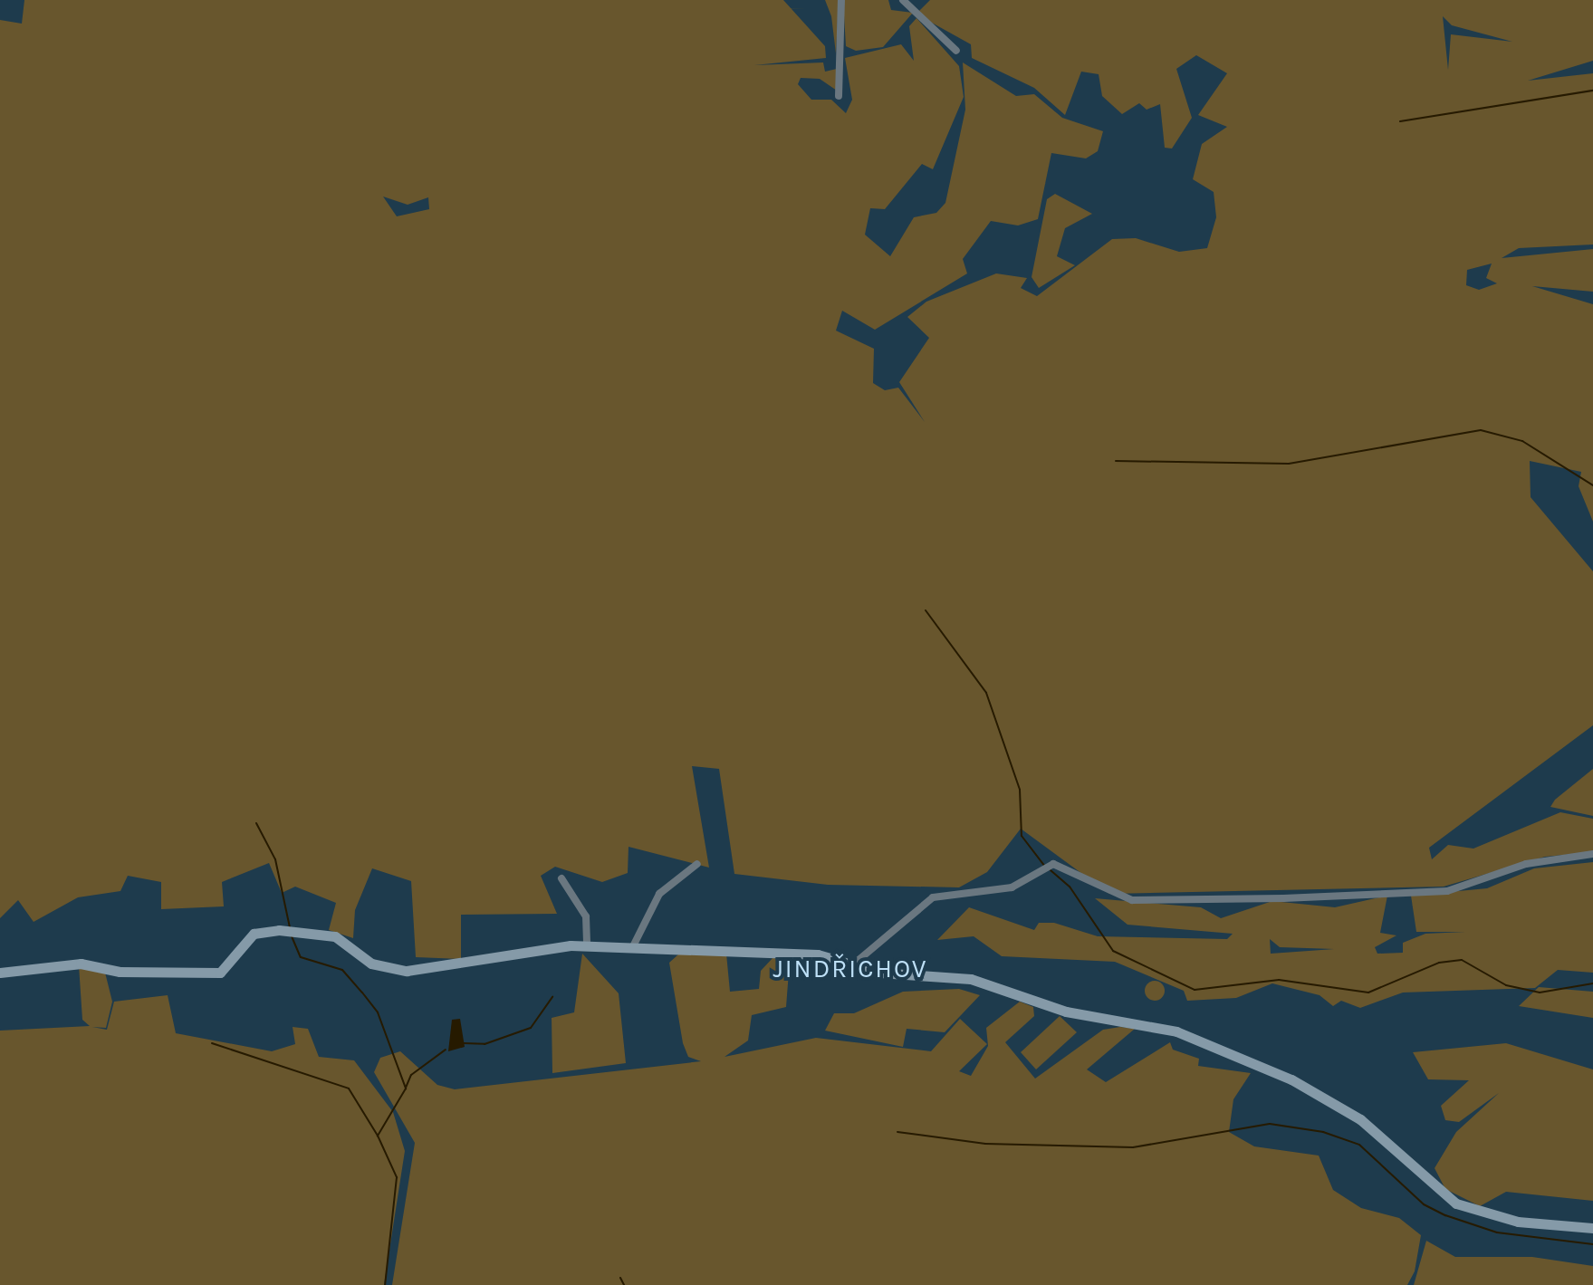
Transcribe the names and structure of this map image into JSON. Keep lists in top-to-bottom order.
{
  "districts": ["JINDŘICHOV"]
}
